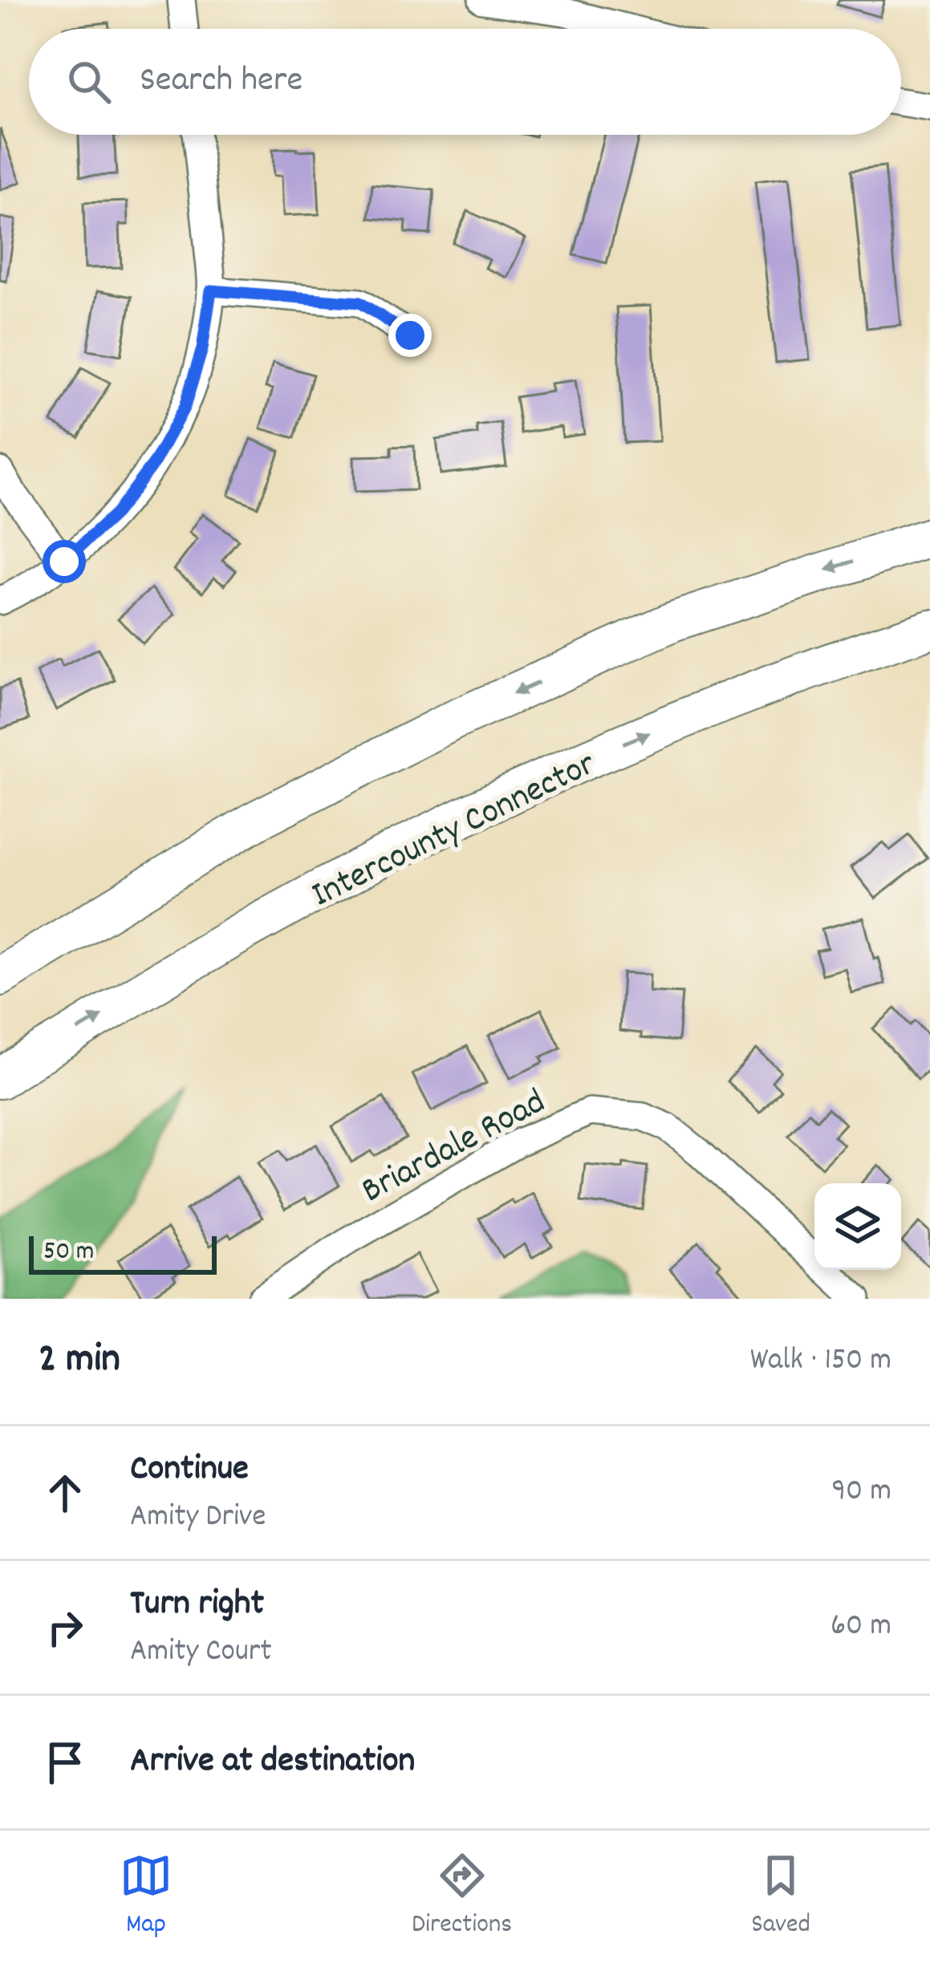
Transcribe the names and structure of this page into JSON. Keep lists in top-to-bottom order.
{
  "streets": {
    "highway": ["Intercounty Connector"],
    "street": ["Briardale Road"]
  },
  "scale_bar": "50 m",
  "page": {
    "search": "Search here",
    "scale": "50 m",
    "heading": ["2 min", "Walk · 150 m"],
    "list": [
      ["Continue", "Amity Drive", "90 m"],
      ["Turn right", "Amity Court", "60 m"],
      "Arrive at destination"
    ],
    "nav": ["Map", "Directions", "Saved"]
  }
}
